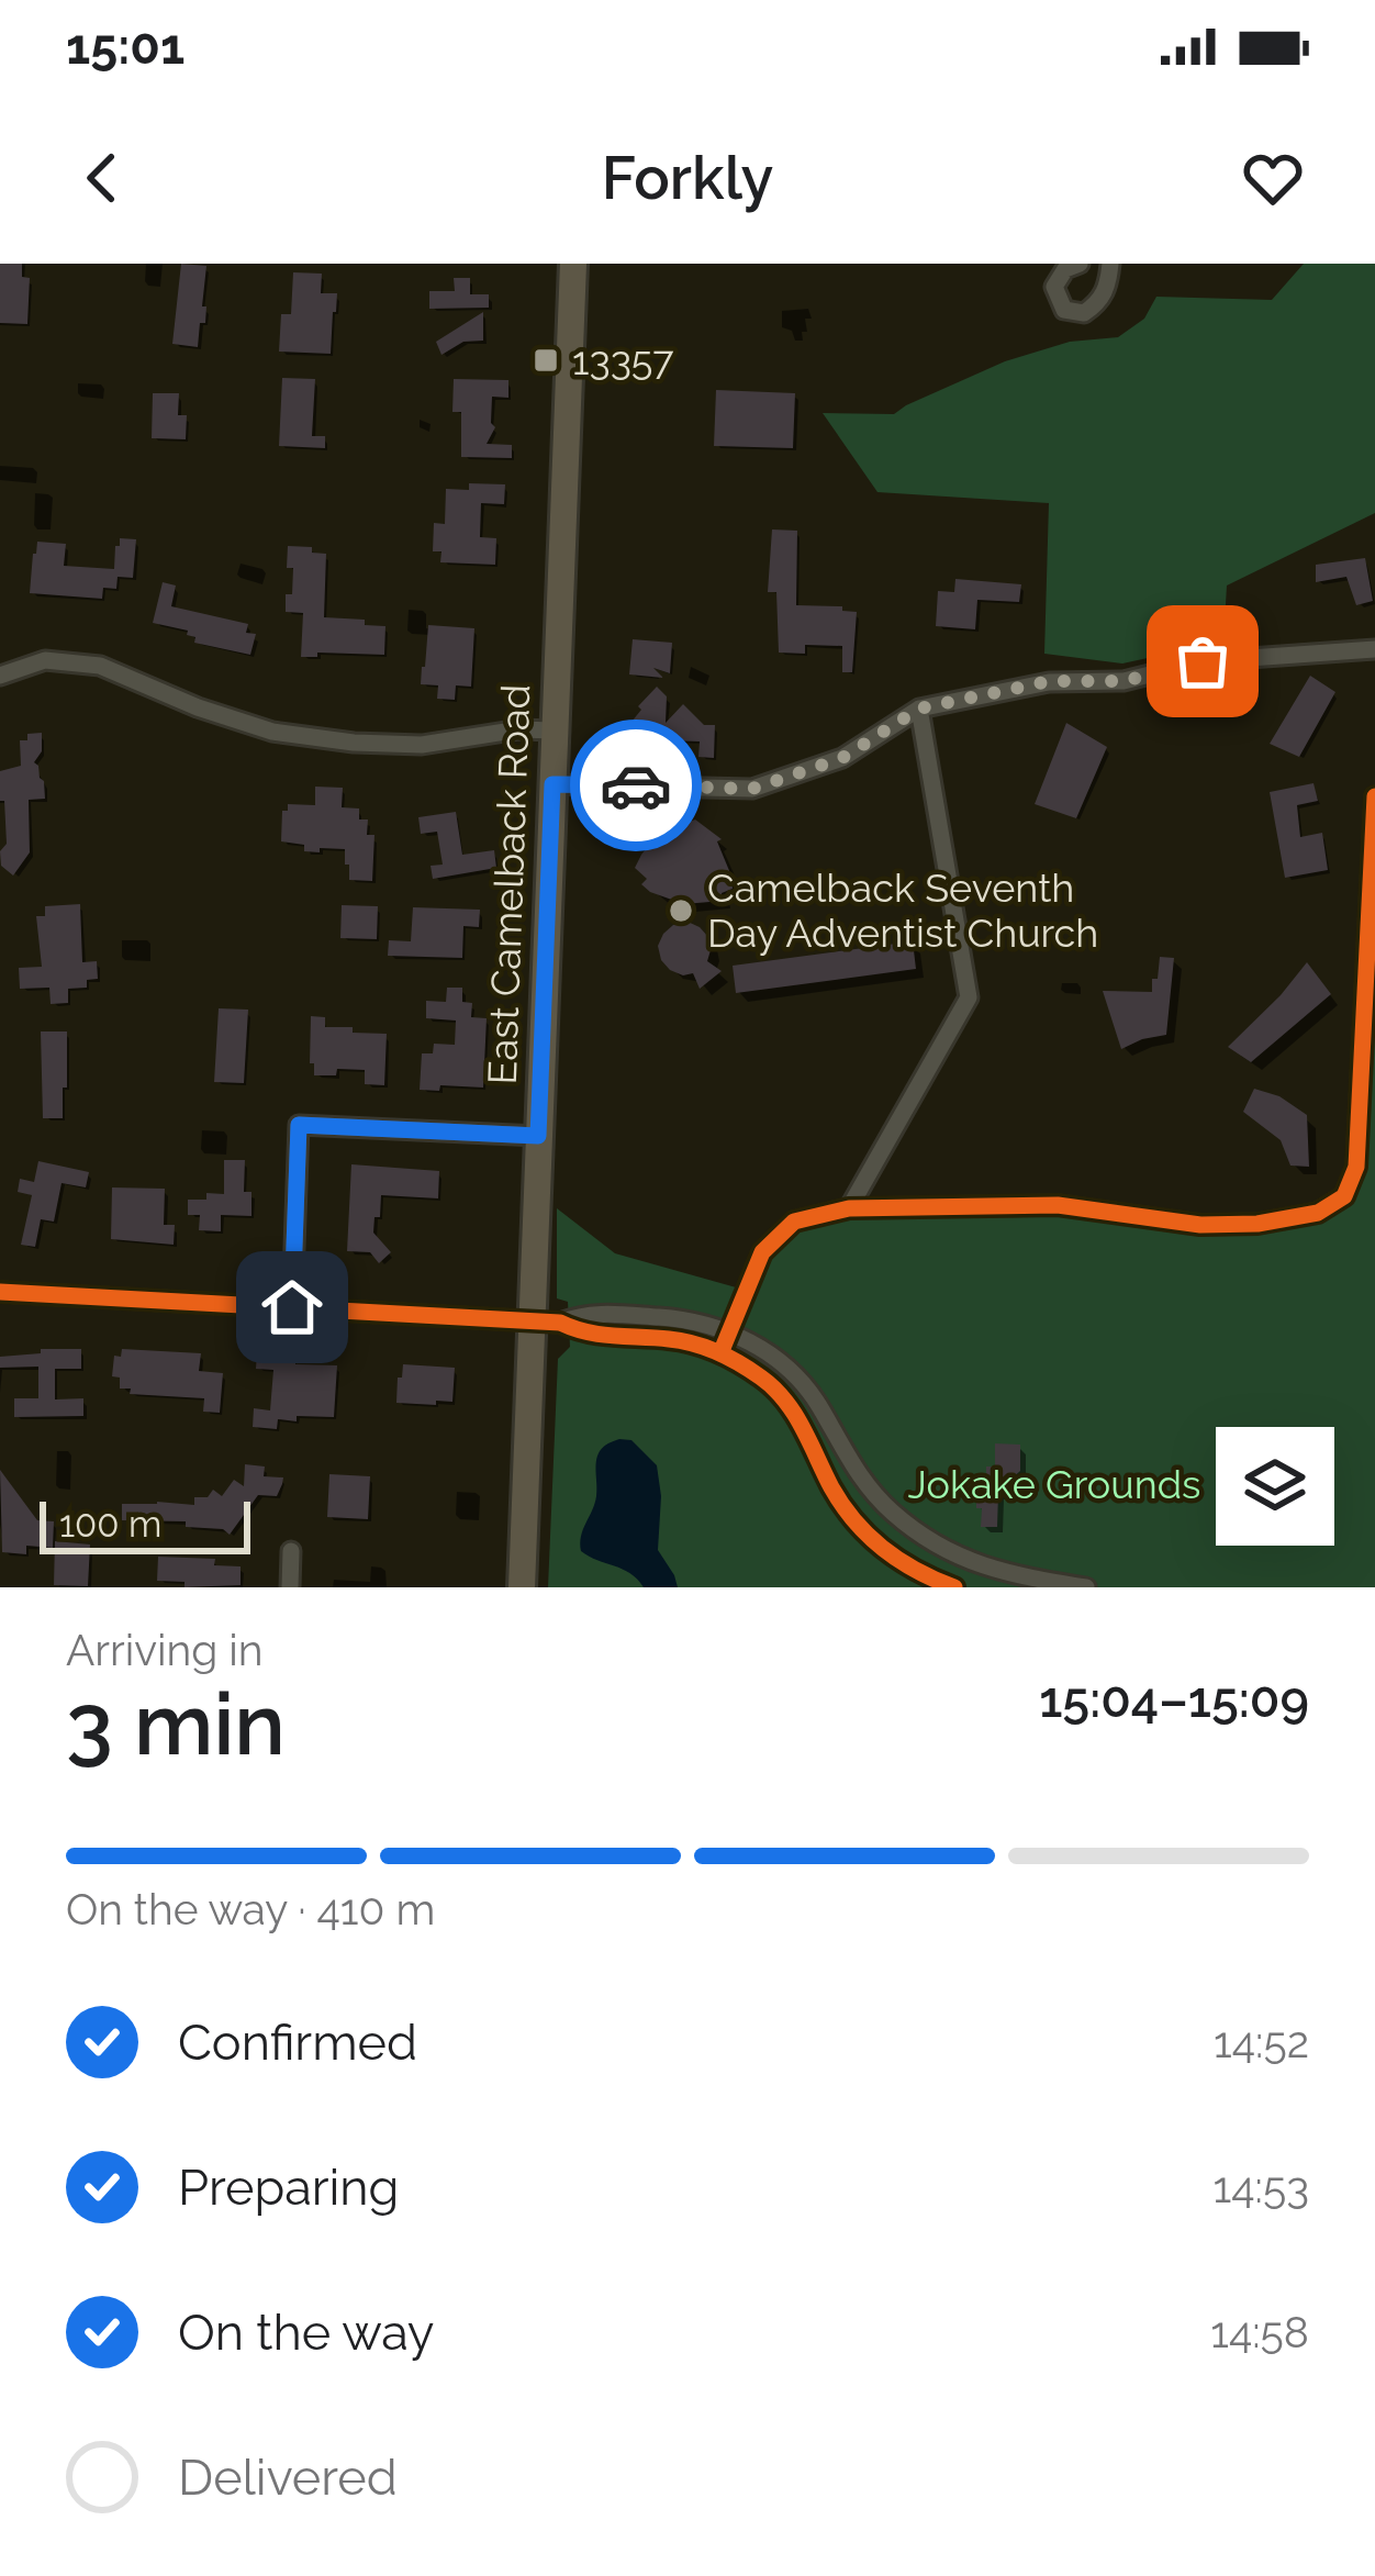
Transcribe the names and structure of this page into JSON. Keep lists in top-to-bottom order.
{
  "streets": {
    "main road": ["East Camelback Road"]
  },
  "parks": ["Jokake Grounds"],
  "places": {
    "transit": ["13357"],
    "other": ["Camelback Seventh Day Adventist Church"]
  },
  "scale_bar": "100 m",
  "page": {
    "status": "15:01",
    "header": "Forkly",
    "scale": "100 m",
    "heading": ["3 min", "Arriving in", "15:04–15:09"],
    "bar": "On the way · 410 m",
    "list": [
      ["Confirmed", "14:52"],
      ["Preparing", "14:53"],
      ["On the way", "14:58"],
      "Delivered"
    ]
  }
}
